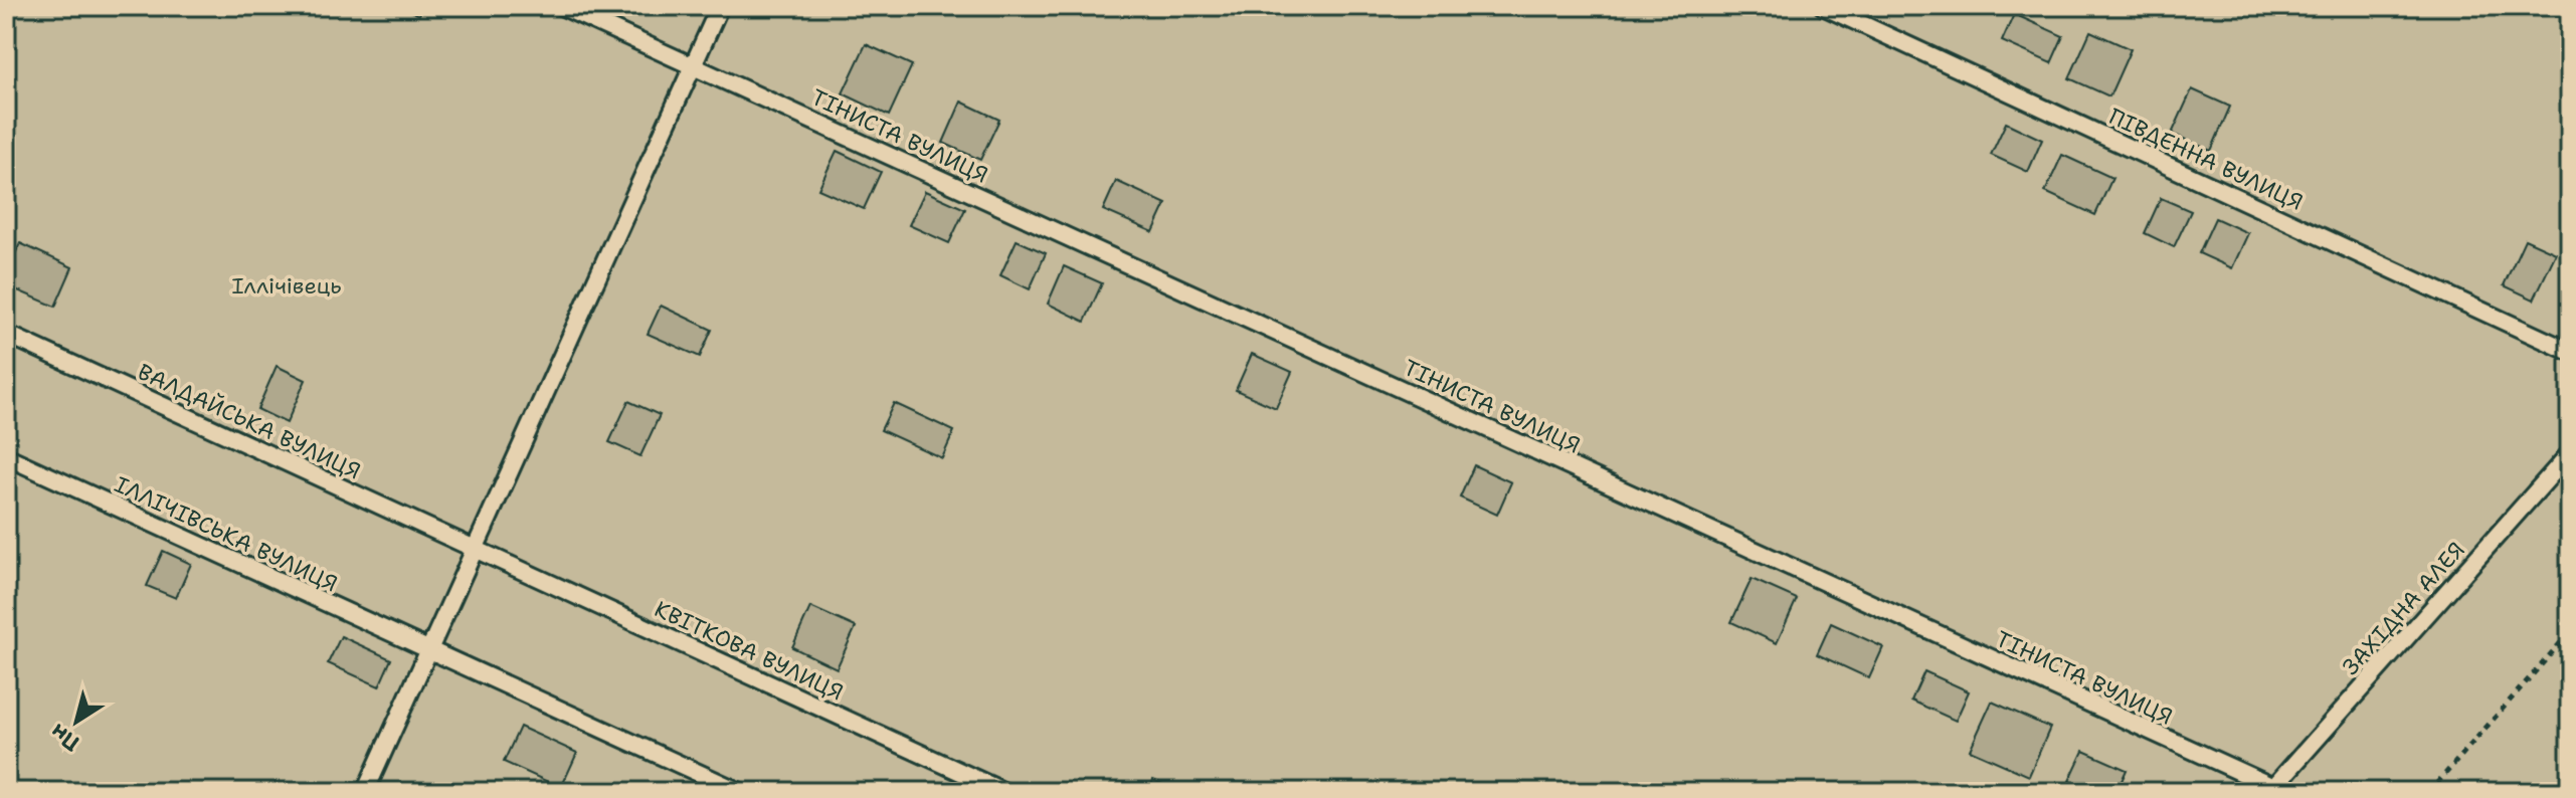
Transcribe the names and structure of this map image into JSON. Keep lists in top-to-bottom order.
{
  "streets": {
    "lane": [
      "ТІНИСТА ВУЛИЦЯ",
      "ПІВДЕННА ВУЛИЦЯ",
      "ВАЛДАЙСЬКА ВУЛИЦЯ",
      "ІЛЛІЧІВСЬКА ВУЛИЦЯ",
      "ЗАХІДНА АЛЕЯ",
      "КВІТКОВА ВУЛИЦЯ"
    ]
  },
  "crossings": [
    ["ТІНИСТА ВУЛИЦЯ", "ЗАХІДНА АЛЕЯ"],
    ["ВАЛДАЙСЬКА ВУЛИЦЯ", "КВІТКОВА ВУЛИЦЯ"]
  ],
  "parks": ["Іллічівець"],
  "north": "bottom left"
}
